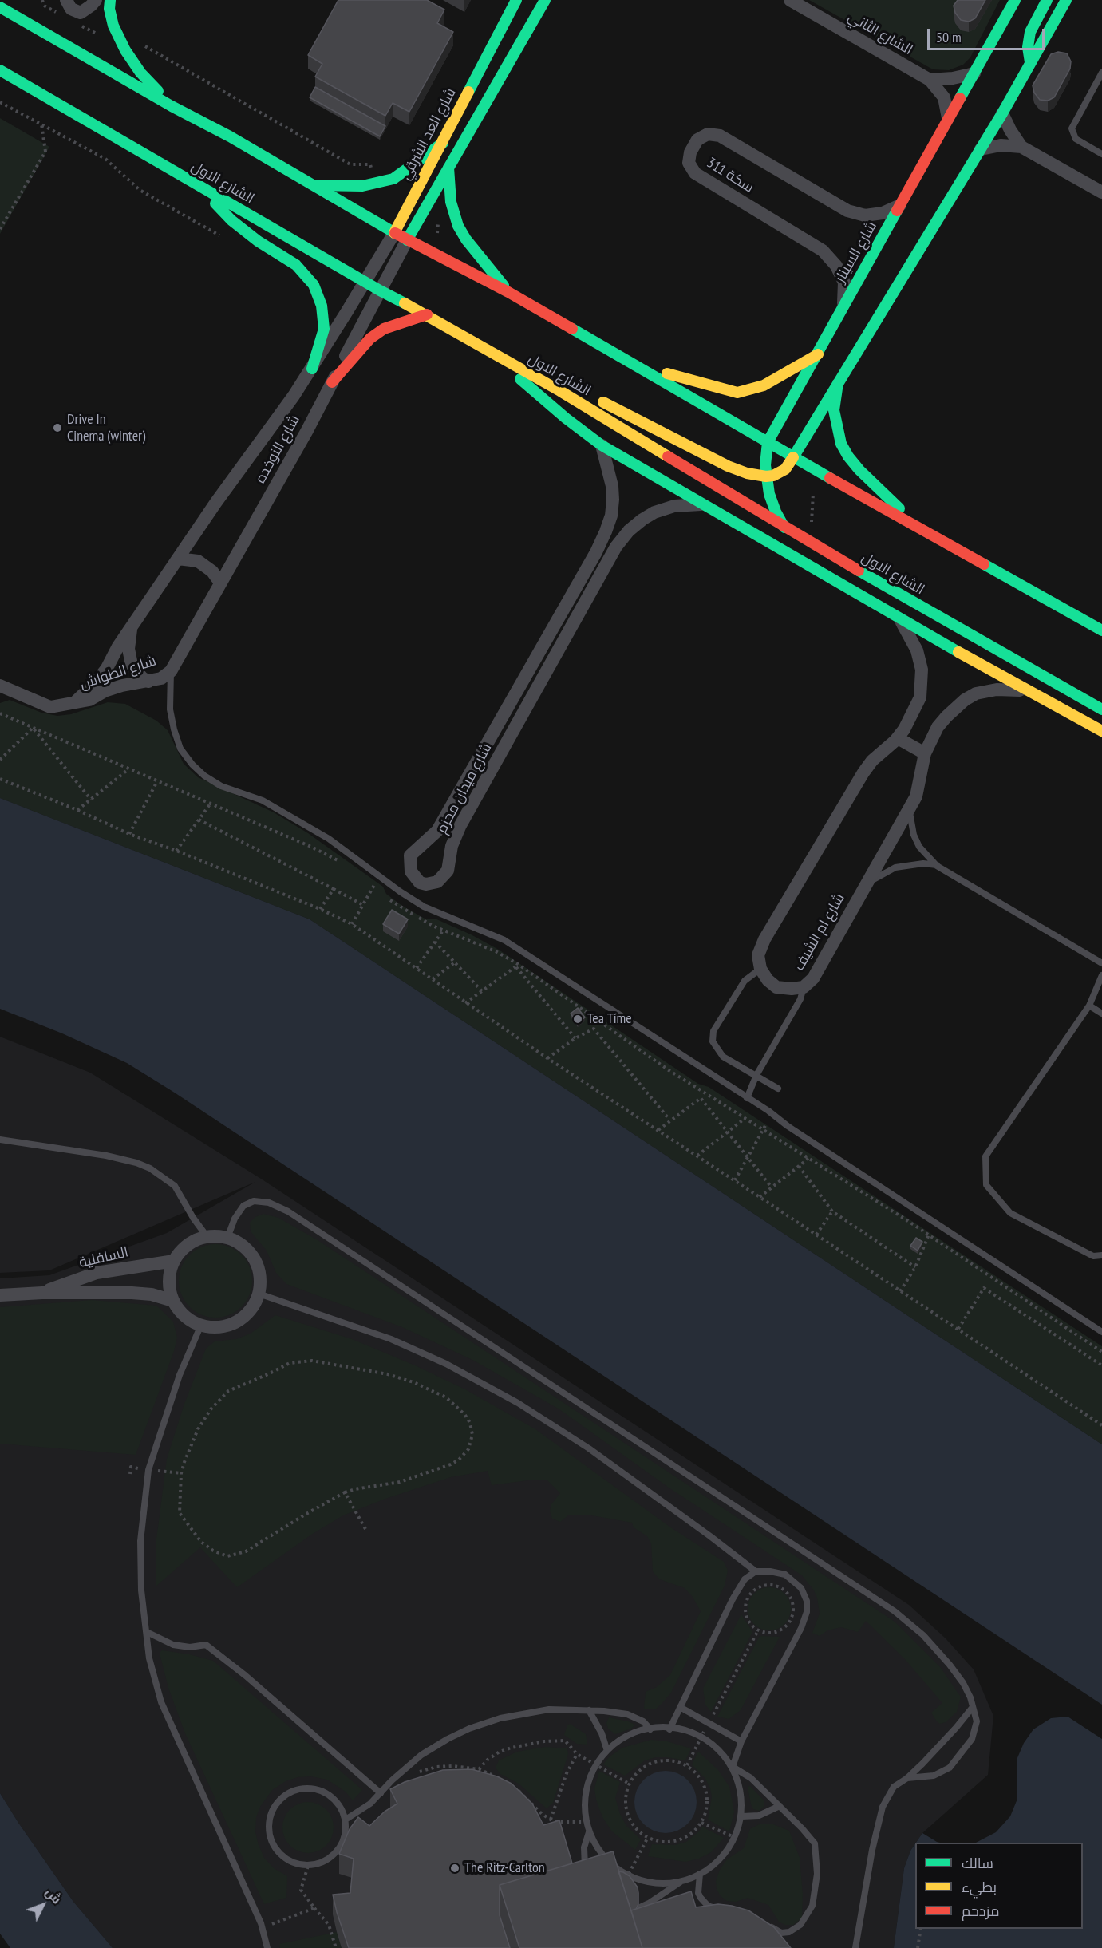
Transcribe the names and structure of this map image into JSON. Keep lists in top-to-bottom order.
{
  "streets": {
    "main road": ["شارع العد الشرقي", "الشارع الاول", "شارع السينار"],
    "street": [
      "الشارع الثاني",
      "سكة 311",
      "شارع النوخده",
      "شارع الطواش",
      "شارع ميدان محزم",
      "شارع ام الشيف",
      "السافلية"
    ]
  },
  "crossings": [
    ["الشارع الثاني", "شارع السينار"],
    ["شارع العد الشرقي", "الشارع الاول"],
    ["شارع العد الشرقي", "شارع النوخده"],
    ["سكة 311", "شارع السينار"],
    ["الشارع الاول", "شارع السينار"],
    ["الشارع الاول", "شارع النوخده"],
    ["شارع النوخده", "شارع الطواش"]
  ],
  "places": ["Drive In Cinema (winter)", "Tea Time", "The Ritz-Carlton"],
  "legend": ["سالك", "بطيء", "مزدحم"],
  "scale_bar": "50 m",
  "north": "top right"
}
